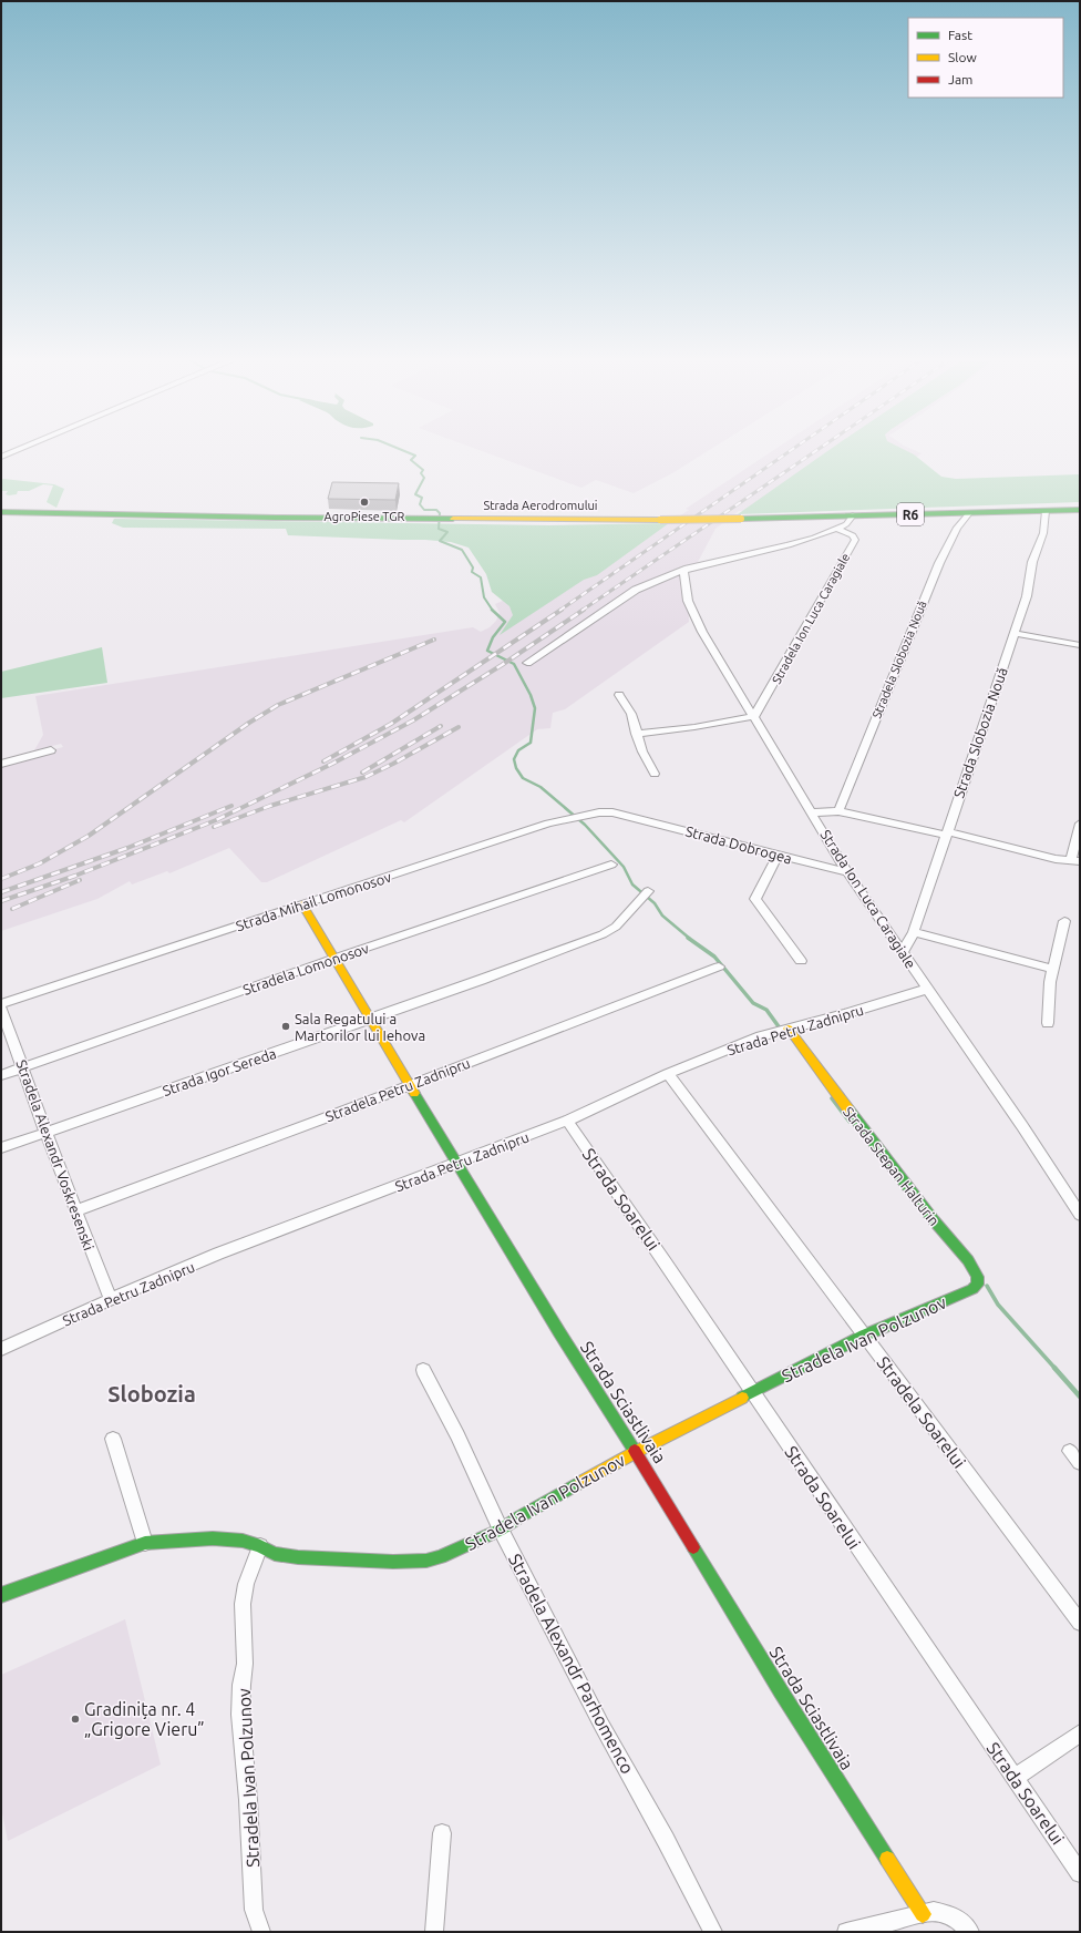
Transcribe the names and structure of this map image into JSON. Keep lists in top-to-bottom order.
{
  "streets": {
    "main road": [
      "Strada Aerodromului",
      "R6",
      "Strada Stepan Halturin",
      "Stradela Ivan Polzunov",
      "Strada Sciastlivaia"
    ],
    "street": [
      "Stradela Ion Luca Caragiale",
      "Stradela Slobozia Nouă",
      "Strada Slobozia Nouă",
      "Strada Dobrogea",
      "Strada Ion Luca Caragiale",
      "Strada Mihail Lomonosov",
      "Stradela Lomonosov",
      "Strada Petru Zadnipru",
      "Strada Igor Sereda",
      "Stradela Petru Zadnipru",
      "Stradela Alexandr Voskresenski",
      "Strada Soarelui",
      "Stradela Soarelui",
      "Stradela Alexandr Parhomenco"
    ]
  },
  "crossings": [
    ["Strada Aerodromului", "Stradela Slobozia Nouă"],
    ["Strada Aerodromului", "Strada Slobozia Nouă"],
    ["Stradela Ion Luca Caragiale", "Strada Ion Luca Caragiale"],
    ["Strada Slobozia Nouă", "Strada Ion Luca Caragiale"],
    ["Strada Dobrogea", "Strada Ion Luca Caragiale"],
    ["Strada Dobrogea", "Strada Mihail Lomonosov"],
    ["Strada Ion Luca Caragiale", "Strada Petru Zadnipru"],
    ["Strada Mihail Lomonosov", "Strada Sciastlivaia"],
    ["Stradela Lomonosov", "Stradela Alexandr Voskresenski"],
    ["Stradela Lomonosov", "Strada Sciastlivaia"],
    ["Strada Petru Zadnipru", "Stradela Alexandr Voskresenski"],
    ["Strada Petru Zadnipru", "Strada Stepan Halturin"],
    ["Strada Petru Zadnipru", "Strada Soarelui"],
    ["Strada Petru Zadnipru", "Strada Sciastlivaia"],
    ["Strada Petru Zadnipru", "Stradela Soarelui"],
    ["Strada Igor Sereda", "Stradela Alexandr Voskresenski"],
    ["Strada Igor Sereda", "Strada Sciastlivaia"],
    ["Stradela Petru Zadnipru", "Stradela Alexandr Voskresenski"],
    ["Stradela Petru Zadnipru", "Strada Sciastlivaia"],
    ["Strada Stepan Halturin", "Stradela Ivan Polzunov"],
    ["Strada Soarelui", "Stradela Ivan Polzunov"],
    ["Stradela Ivan Polzunov", "Strada Sciastlivaia"],
    ["Stradela Ivan Polzunov", "Stradela Soarelui"],
    ["Stradela Ivan Polzunov", "Stradela Alexandr Parhomenco"]
  ],
  "districts": ["Slobozia"],
  "places": ["AgroPiese TGR", "Sala Regatului a Martorilor lui Iehova", "Gradinița nr. 4 „Grigore Vieru”"],
  "legend": ["Fast", "Slow", "Jam"]
}
